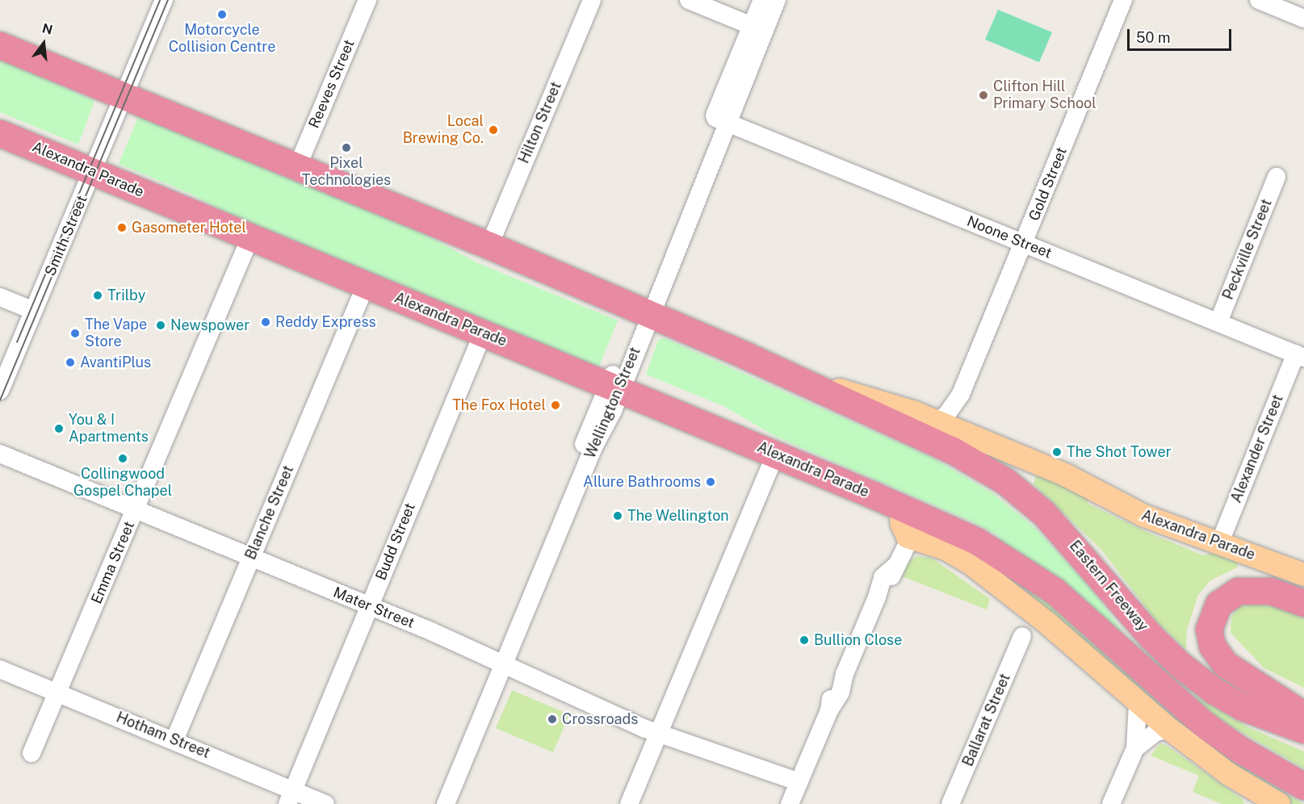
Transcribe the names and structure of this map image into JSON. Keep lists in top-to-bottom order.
{
  "streets": {
    "highway": ["Alexandra Parade", "Eastern Freeway"],
    "street": [
      "Reeves Street",
      "Hilton Street",
      "Gold Street",
      "Smith Street",
      "Noone Street",
      "Peckville Street",
      "Wellington Street",
      "Alexander Street",
      "Blanche Street",
      "Budd Street",
      "Emma Street",
      "Mater Street",
      "Ballarat Street",
      "Hotham Street"
    ]
  },
  "crossings": [
    ["Reeves Street", "Alexandra Parade"],
    ["Hilton Street", "Alexandra Parade"],
    ["Alexandra Parade", "Gold Street"],
    ["Alexandra Parade", "Smith Street"],
    ["Alexandra Parade", "Wellington Street"],
    ["Alexandra Parade", "Alexander Street"],
    ["Alexandra Parade", "Blanche Street"],
    ["Alexandra Parade", "Budd Street"],
    ["Alexandra Parade", "Emma Street"],
    ["Alexandra Parade", "Eastern Freeway"],
    ["Gold Street", "Noone Street"],
    ["Gold Street", "Eastern Freeway"],
    ["Noone Street", "Peckville Street"],
    ["Noone Street", "Wellington Street"],
    ["Noone Street", "Alexander Street"],
    ["Wellington Street", "Mater Street"],
    ["Blanche Street", "Mater Street"],
    ["Blanche Street", "Hotham Street"],
    ["Budd Street", "Mater Street"],
    ["Budd Street", "Hotham Street"],
    ["Emma Street", "Mater Street"],
    ["Emma Street", "Hotham Street"]
  ],
  "places": [
    "Motorcycle Collision Centre",
    "Clifton Hill Primary School",
    "Local Brewing Co.",
    "Pixel Technologies",
    "Gasometer Hotel",
    "Trilby",
    "Reddy Express",
    "Newspower",
    "The Vape Store",
    "AvantiPlus",
    "The Fox Hotel",
    "You & I Apartments",
    "The Shot Tower",
    "Collingwood Gospel Chapel",
    "Allure Bathrooms",
    "The Wellington",
    "Bullion Close",
    "Crossroads"
  ],
  "scale_bar": "50 m",
  "north": "top"
}
